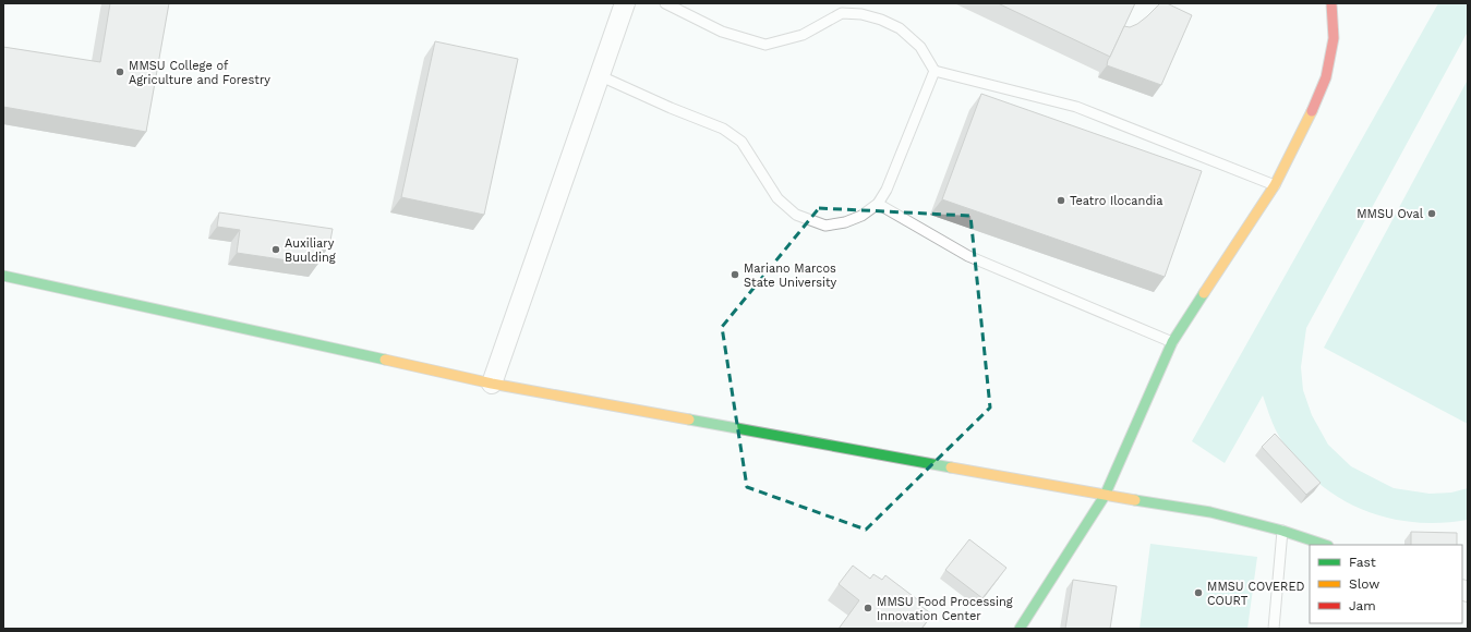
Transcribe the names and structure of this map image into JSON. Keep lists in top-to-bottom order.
{
  "places": [
    "MMSU College of Agriculture and Forestry",
    "Teatro Ilocandia",
    "MMSU Oval",
    "Auxiliary Buulding",
    "Mariano Marcos State University",
    "MMSU COVERED COURT",
    "MMSU Food Processing Innovation Center"
  ],
  "legend": ["Fast", "Slow", "Jam"]
}
